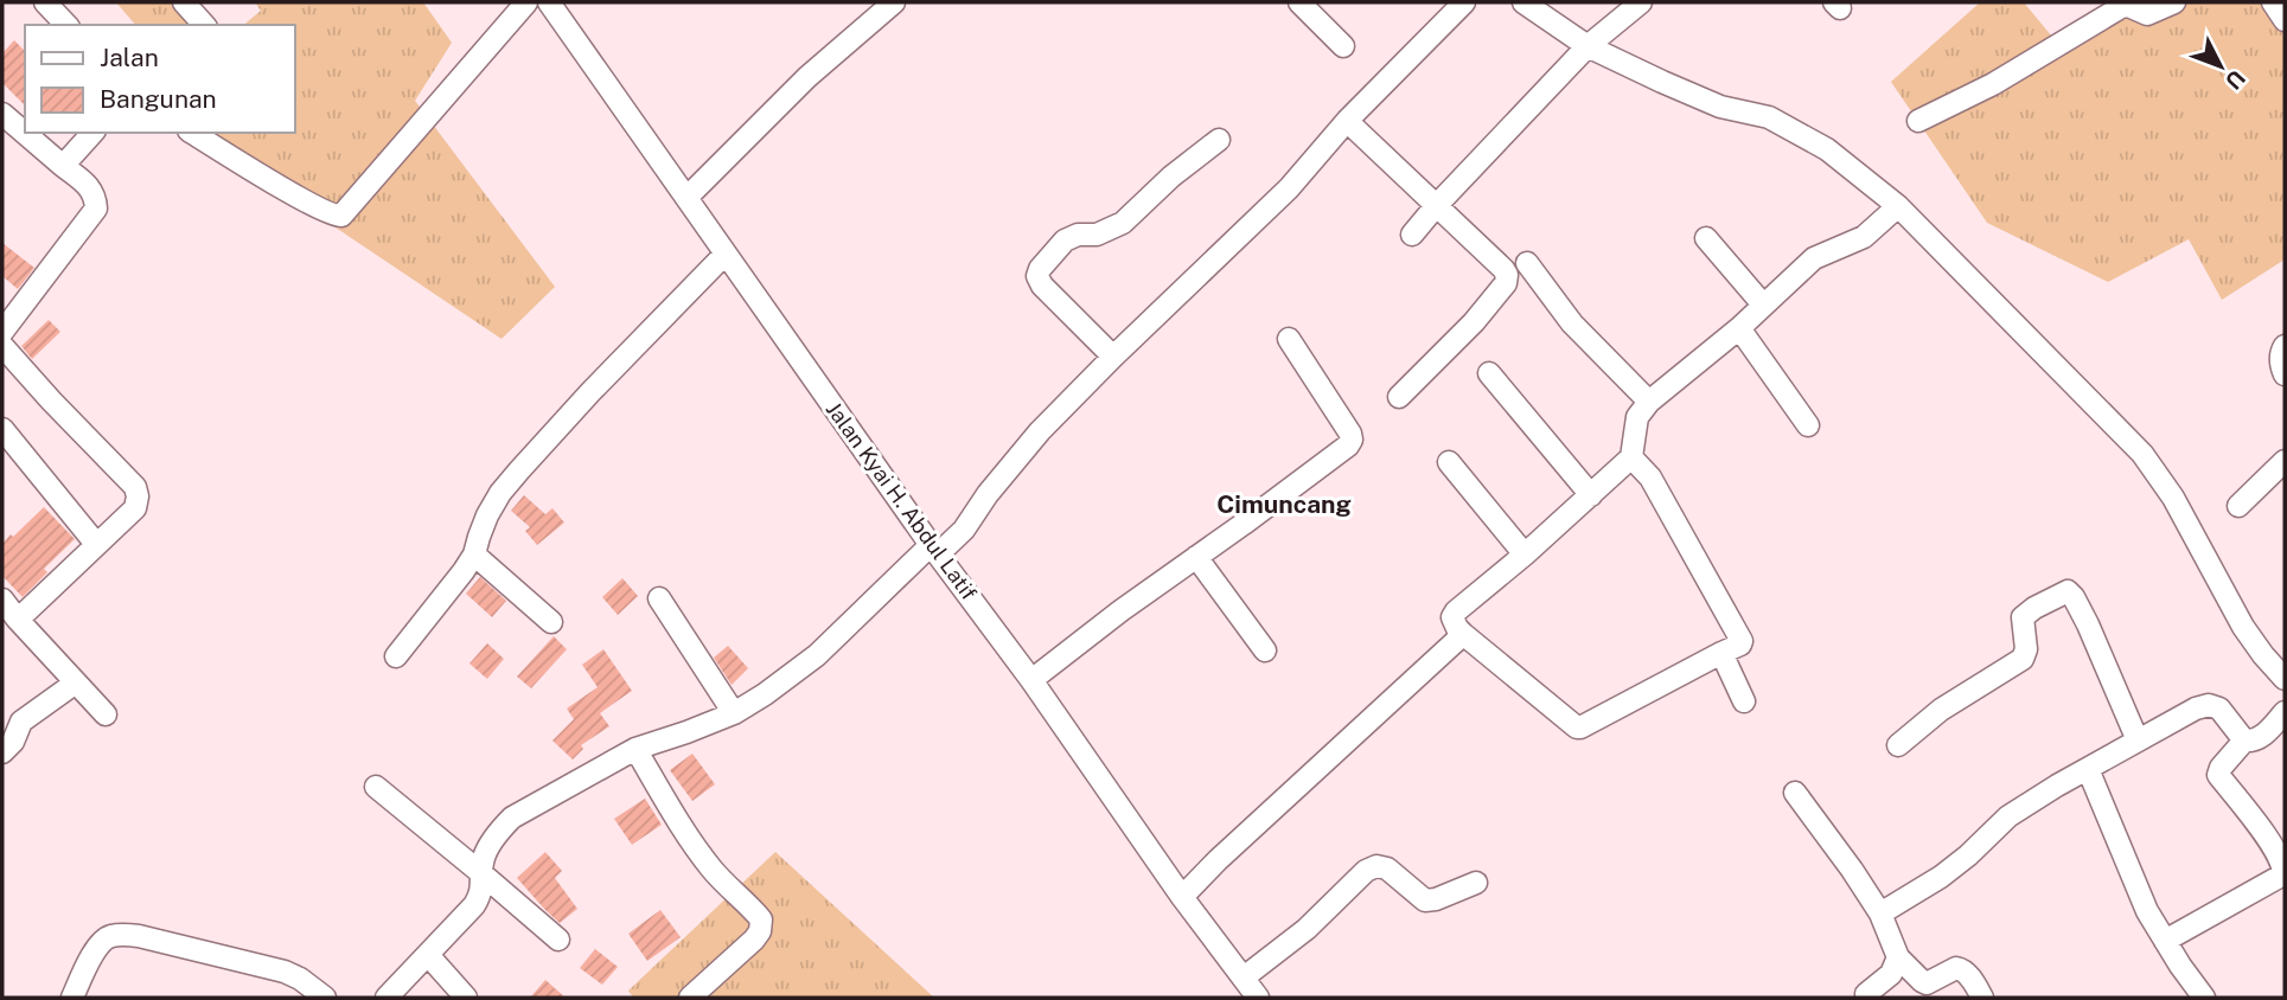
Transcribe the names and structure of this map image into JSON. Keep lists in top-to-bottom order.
{
  "streets": {
    "street": ["Jalan Kyai H. Abdul Latif"]
  },
  "districts": ["Cimuncang"],
  "legend": ["Jalan", "Bangunan"],
  "north": "bottom right"
}
